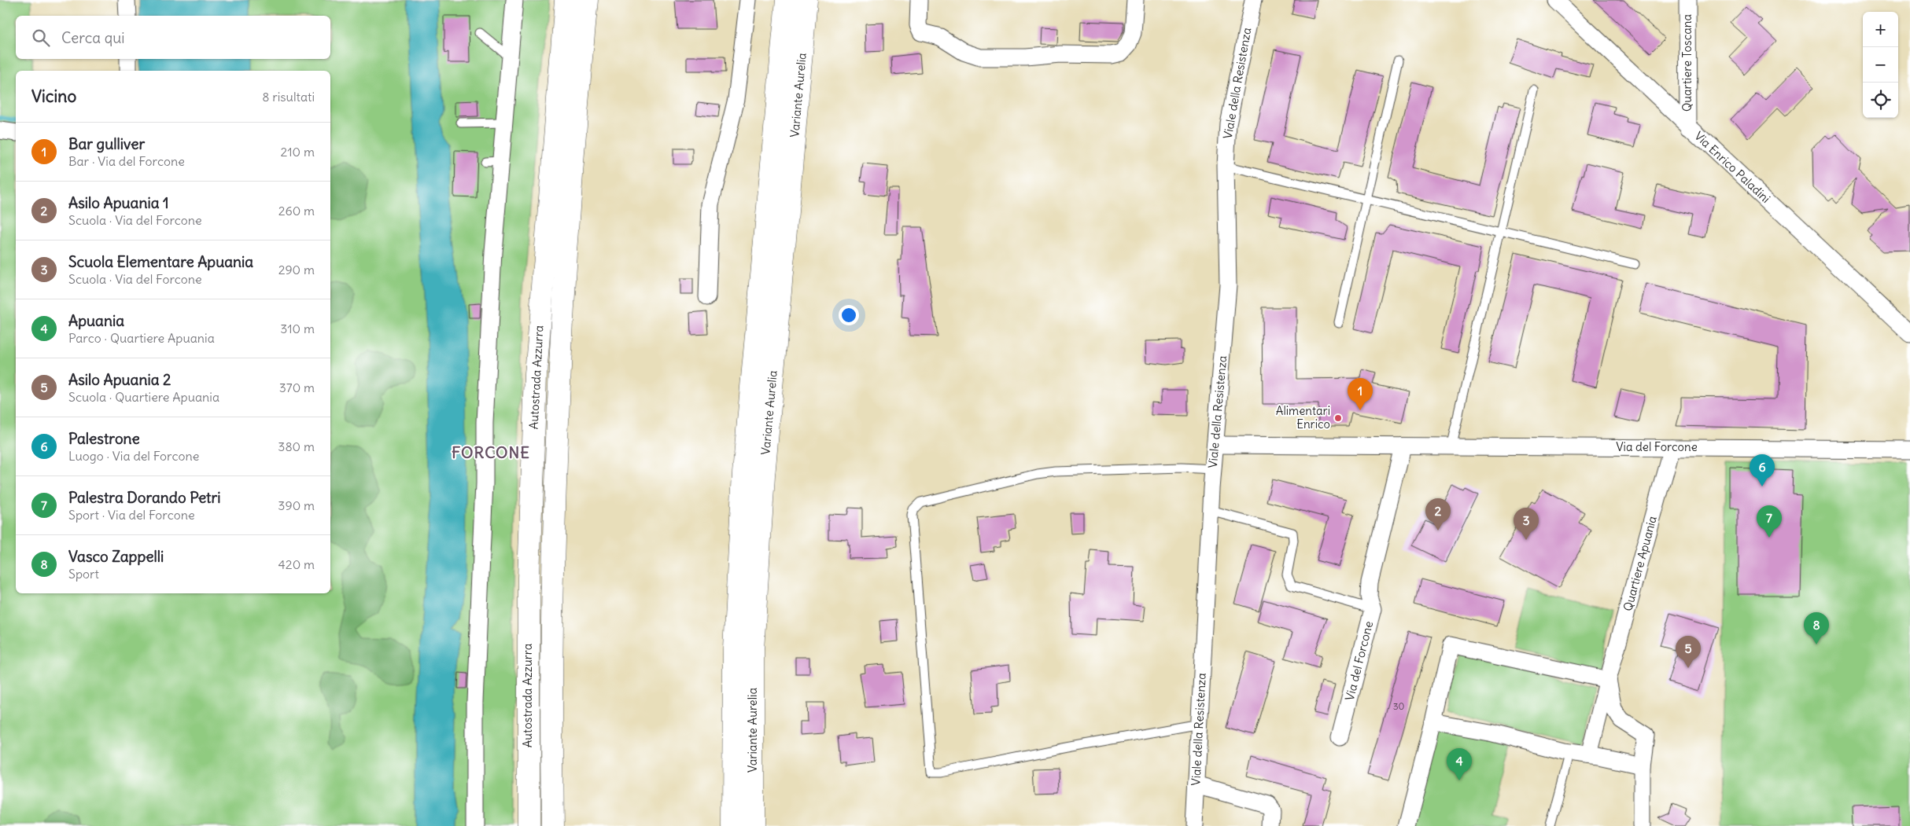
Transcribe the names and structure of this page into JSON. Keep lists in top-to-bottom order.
{
  "streets": {
    "highway": ["Variante Aurelia", "Autostrada Azzurra"],
    "street": [
      "Quartiere Toscana",
      "Viale della Resistenza",
      "Via Enrico Paladini",
      "Via del Forcone",
      "Quartiere Apuania"
    ]
  },
  "crossings": [
    ["Quartiere Toscana", "Via Enrico Paladini"],
    ["Viale della Resistenza", "Via del Forcone"],
    ["Via del Forcone", "Quartiere Apuania"]
  ],
  "districts": ["FORCONE"],
  "places": ["Alimentari Enrico"],
  "house_numbers": ["30"],
  "page": {
    "map_buttons": ["+", "−"],
    "search": "Cerca qui",
    "heading": ["Vicino", "8 risultati"],
    "list": [
      {
        "mark": "1",
        "name": "Bar gulliver",
        "note": "Bar · Via del Forcone",
        "value": "210 m"
      },
      {
        "mark": "2",
        "name": "Asilo Apuania 1",
        "note": "Scuola · Via del Forcone",
        "value": "260 m"
      },
      {
        "mark": "3",
        "name": "Scuola Elementare Apuania",
        "note": "Scuola · Via del Forcone",
        "value": "290 m"
      },
      {
        "mark": "4",
        "name": "Apuania",
        "note": "Parco · Quartiere Apuania",
        "value": "310 m"
      },
      {
        "mark": "5",
        "name": "Asilo Apuania 2",
        "note": "Scuola · Quartiere Apuania",
        "value": "370 m"
      },
      {
        "mark": "6",
        "name": "Palestrone",
        "note": "Luogo · Via del Forcone",
        "value": "380 m"
      },
      {
        "mark": "7",
        "name": "Palestra Dorando Petri",
        "note": "Sport · Via del Forcone",
        "value": "390 m"
      },
      {
        "mark": "8",
        "name": "Vasco Zappelli",
        "note": "Sport",
        "value": "420 m"
      }
    ],
    "pins": [
      "1",
      "6",
      "2",
      "7",
      "3",
      "8",
      "5",
      "4"
    ]
  }
}
